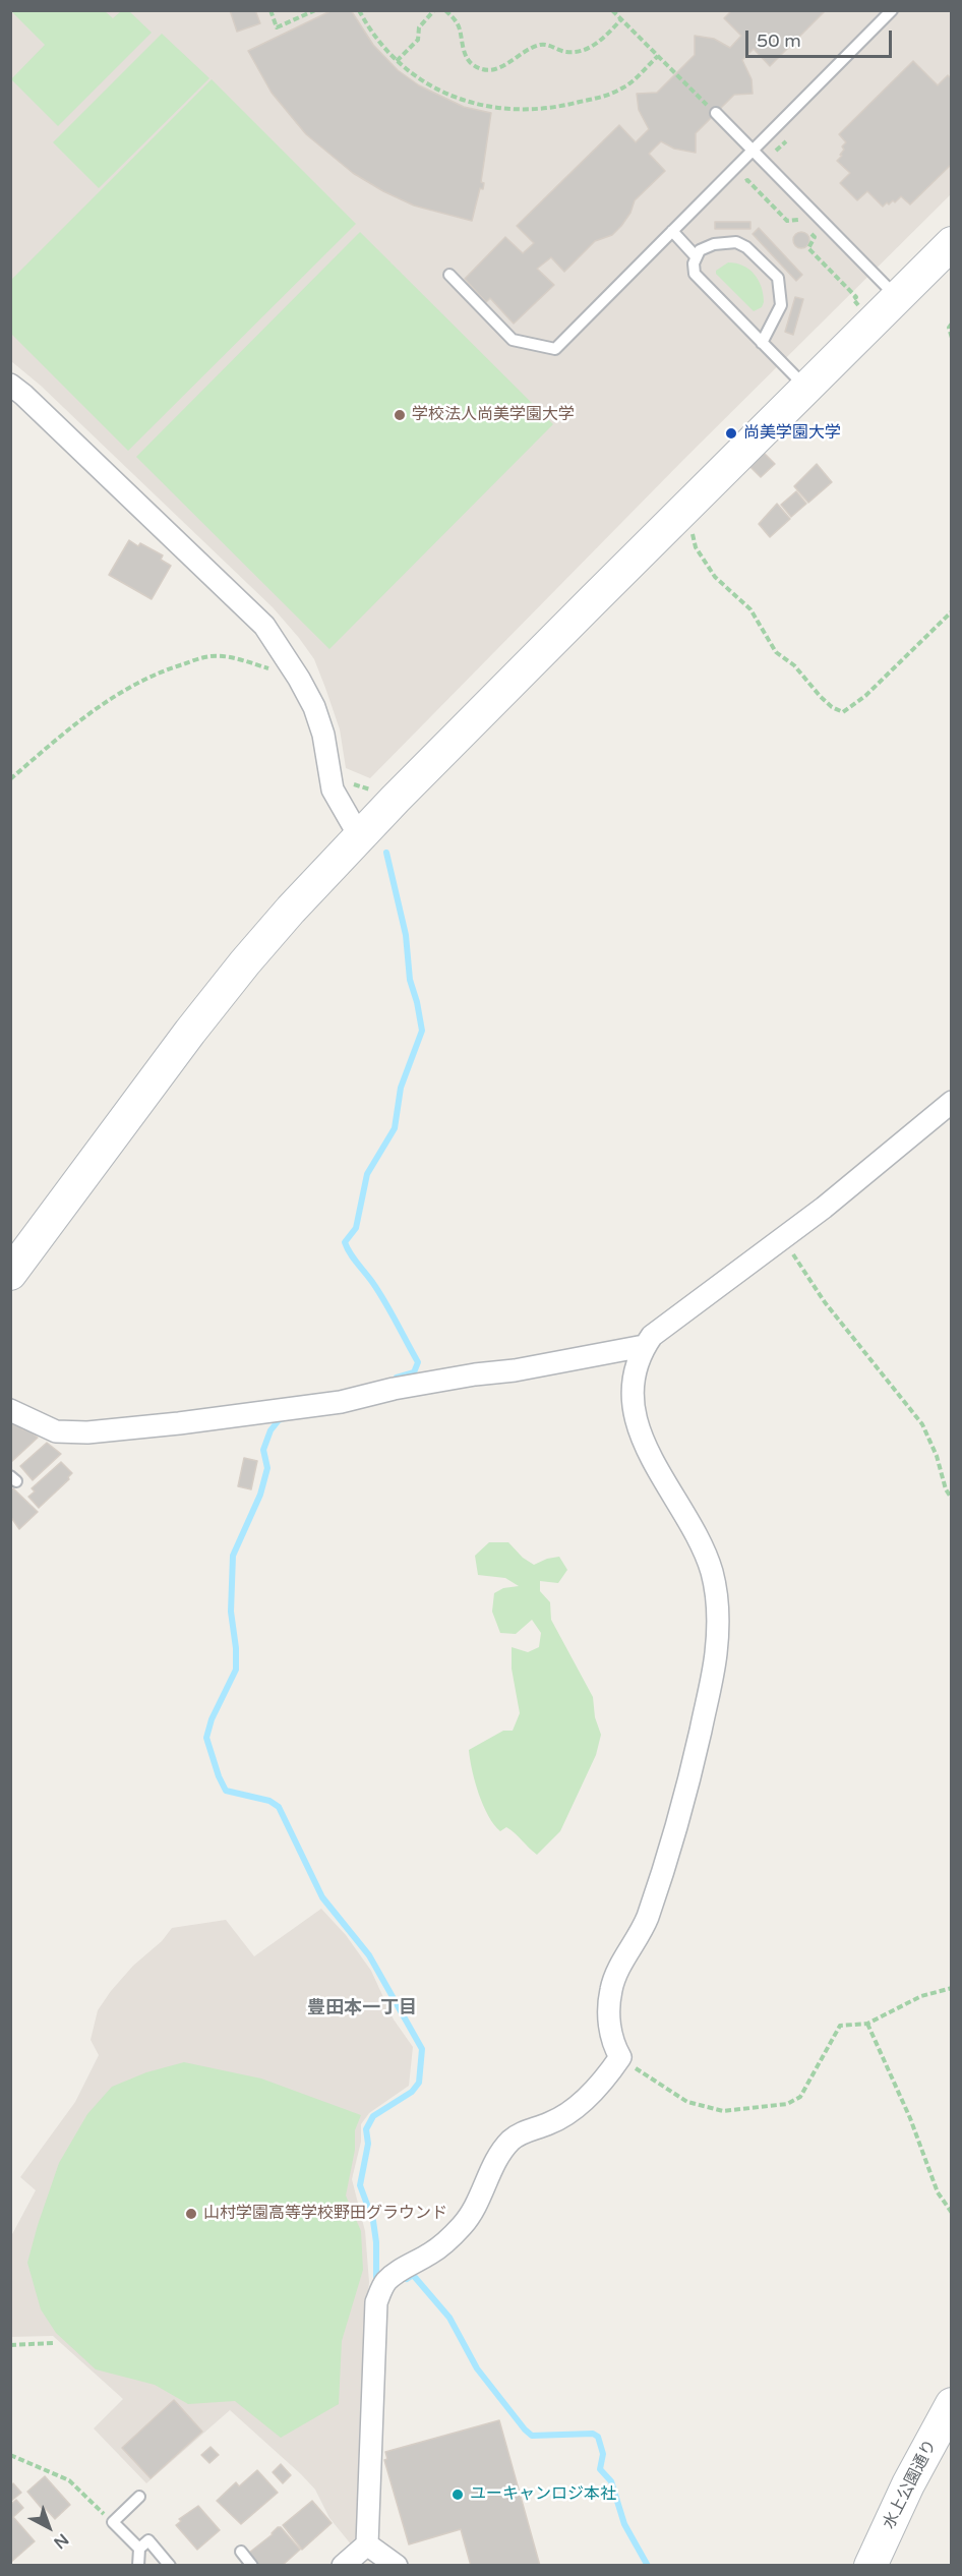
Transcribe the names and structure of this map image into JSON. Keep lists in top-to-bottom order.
{
  "streets": {
    "street": ["水上公園通り"]
  },
  "districts": ["豊田本一丁目"],
  "places": [
    "学校法人尚美学園大学",
    "尚美学園大学",
    "山村学園高等学校野田グラウンド",
    "ユーキャンロジ本社"
  ],
  "scale_bar": "50 m",
  "north": "bottom right"
}
